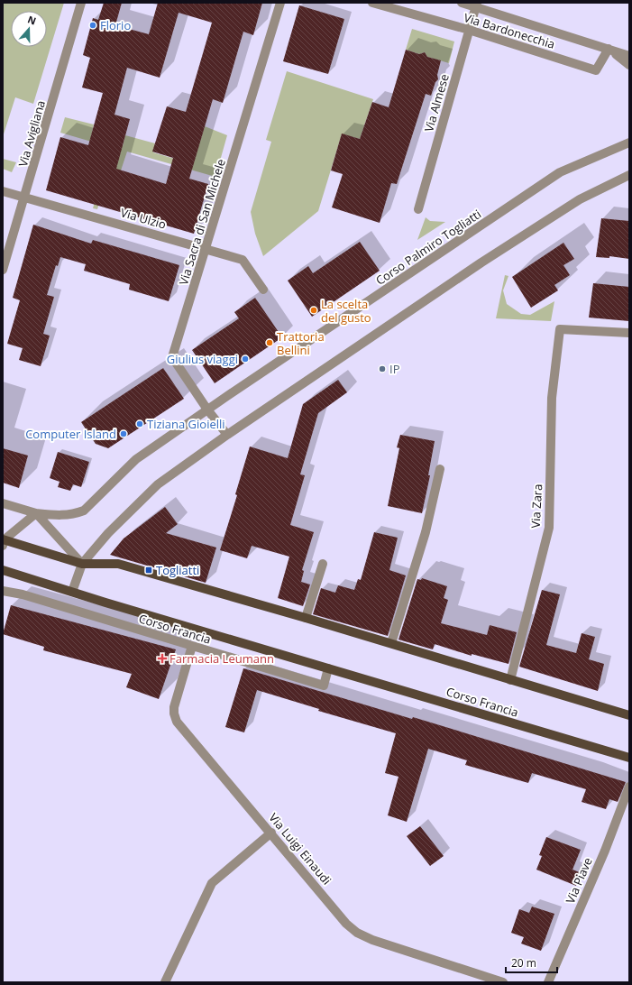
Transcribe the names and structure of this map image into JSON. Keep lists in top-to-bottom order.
{
  "streets": {
    "main road": ["Corso Francia"],
    "street": [
      "Via Bardonecchia",
      "Via Almese",
      "Via Avigliana",
      "Via Ulzio",
      "Via Sacra di San Michele",
      "Corso Palmiro Togliatti",
      "Via Zara",
      "Via Luigi Einaudi",
      "Via Piave"
    ]
  },
  "crossings": [
    ["Via Bardonecchia", "Via Almese"],
    ["Via Avigliana", "Via Ulzio"],
    ["Via Ulzio", "Via Sacra di San Michele"],
    ["Via Sacra di San Michele", "Corso Palmiro Togliatti"],
    ["Corso Francia", "Via Luigi Einaudi"]
  ],
  "places": {
    "other": [
      "Florio",
      "La scelta del gusto",
      "Trattoria Bellini",
      "Giulius viaggi",
      "IP",
      "Tiziana Gioielli",
      "Computer Island"
    ],
    "transit": ["Togliatti"],
    "health": ["Farmacia Leumann"]
  },
  "scale_bar": "20 m",
  "north": "top"
}
